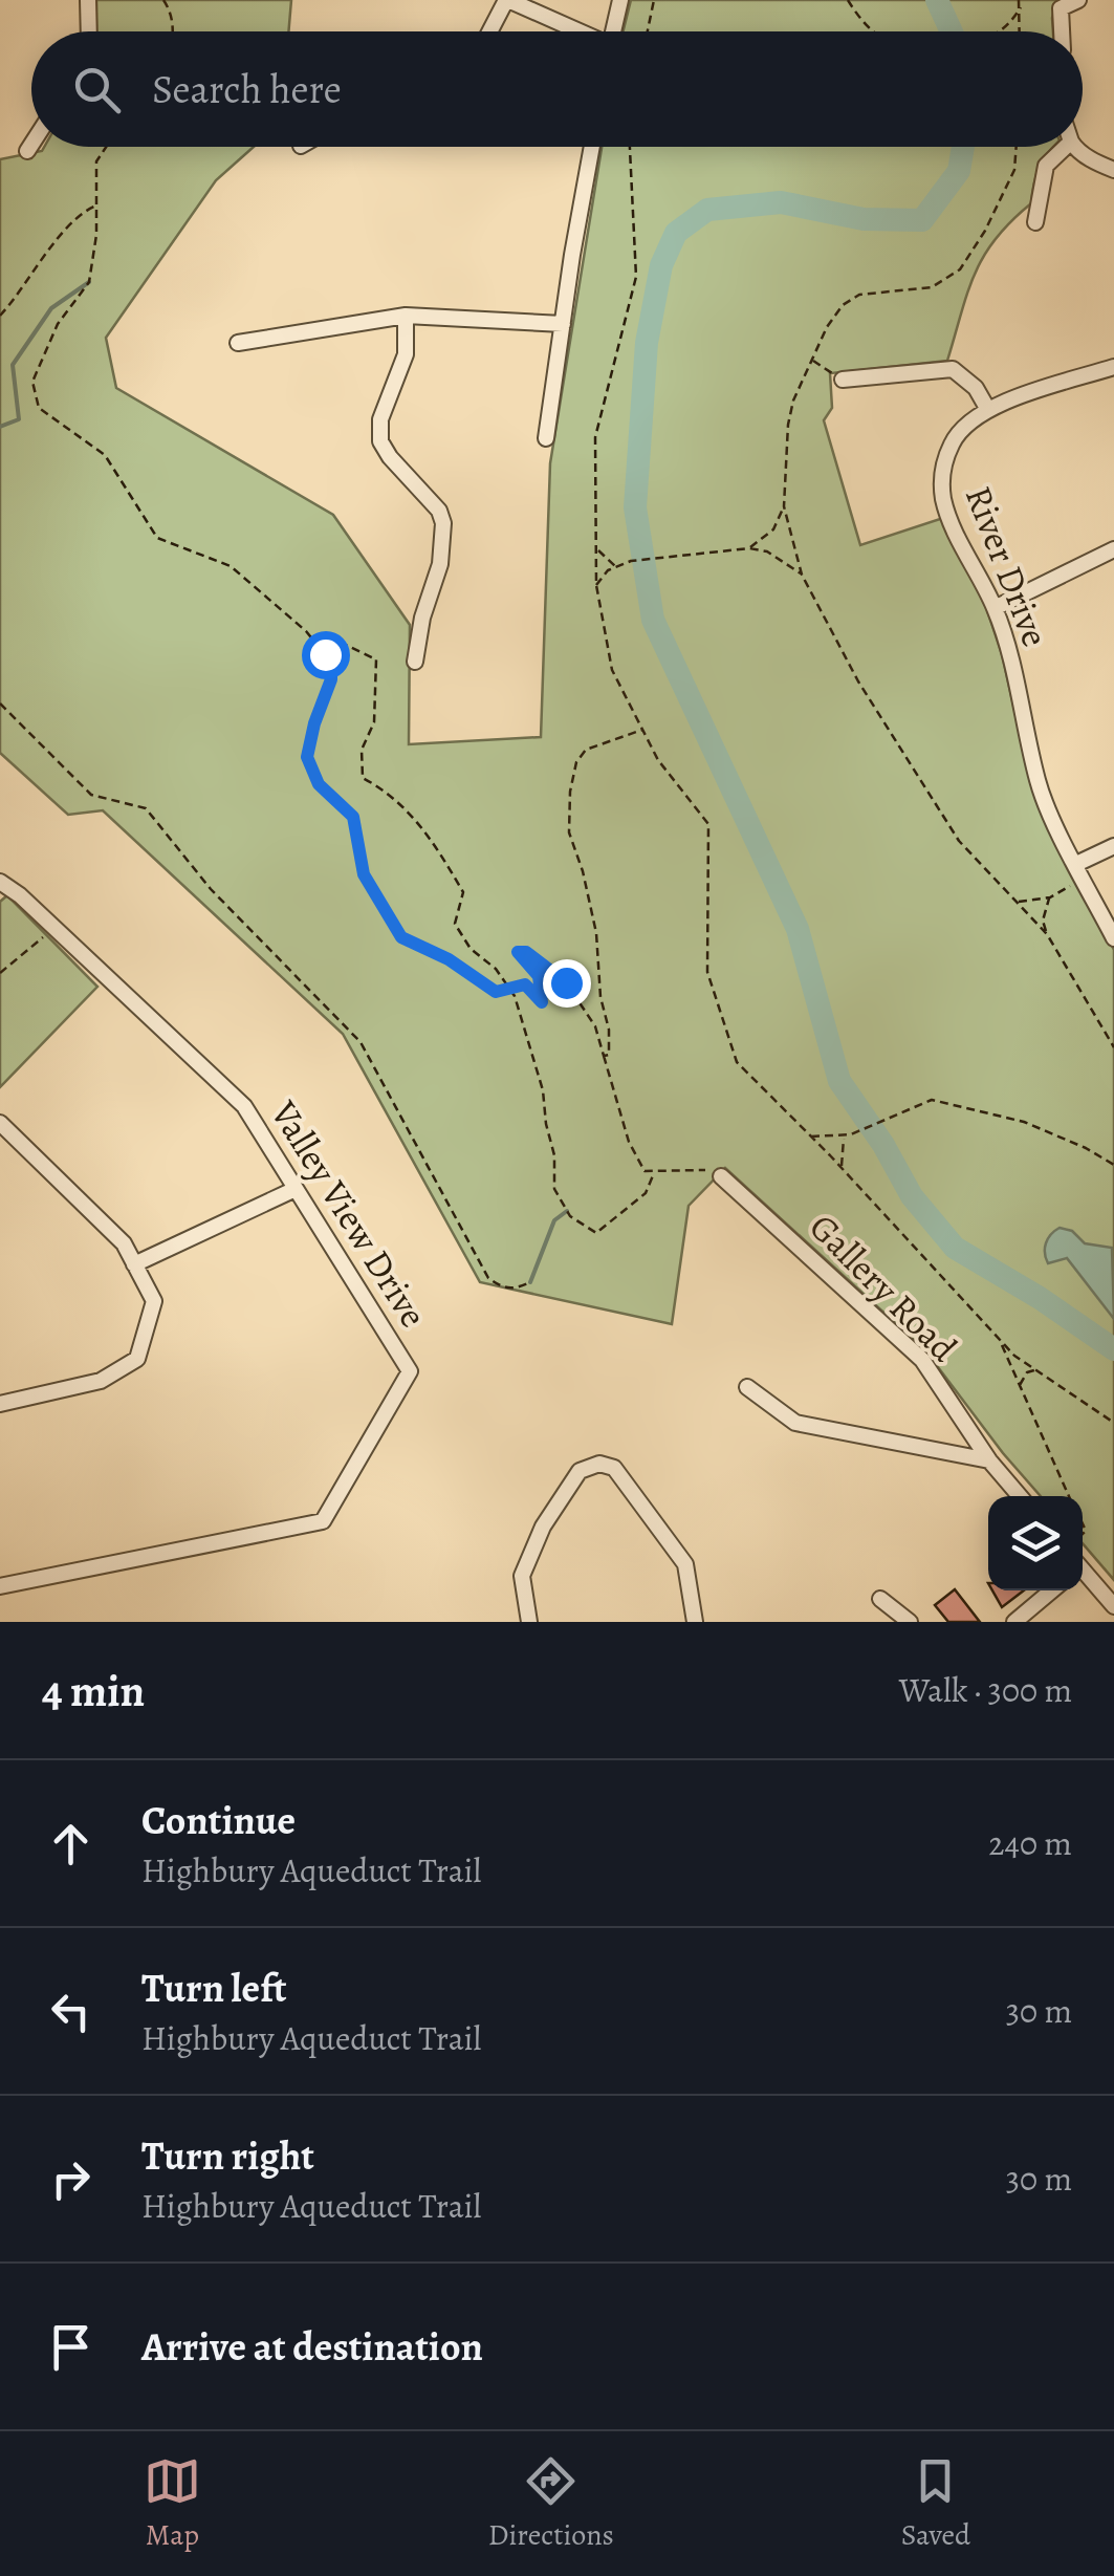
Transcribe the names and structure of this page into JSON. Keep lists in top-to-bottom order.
{
  "streets": {
    "street": ["River Drive", "Valley View Drive", "Gallery Road"]
  },
  "page": {
    "search": "Search here",
    "heading": ["4 min", "Walk · 300 m"],
    "list": [
      ["Continue", "Highbury Aqueduct Trail", "240 m"],
      ["Turn left", "Highbury Aqueduct Trail", "30 m"],
      ["Turn right", "Highbury Aqueduct Trail", "30 m"],
      "Arrive at destination"
    ],
    "nav": ["Map", "Directions", "Saved"]
  }
}
